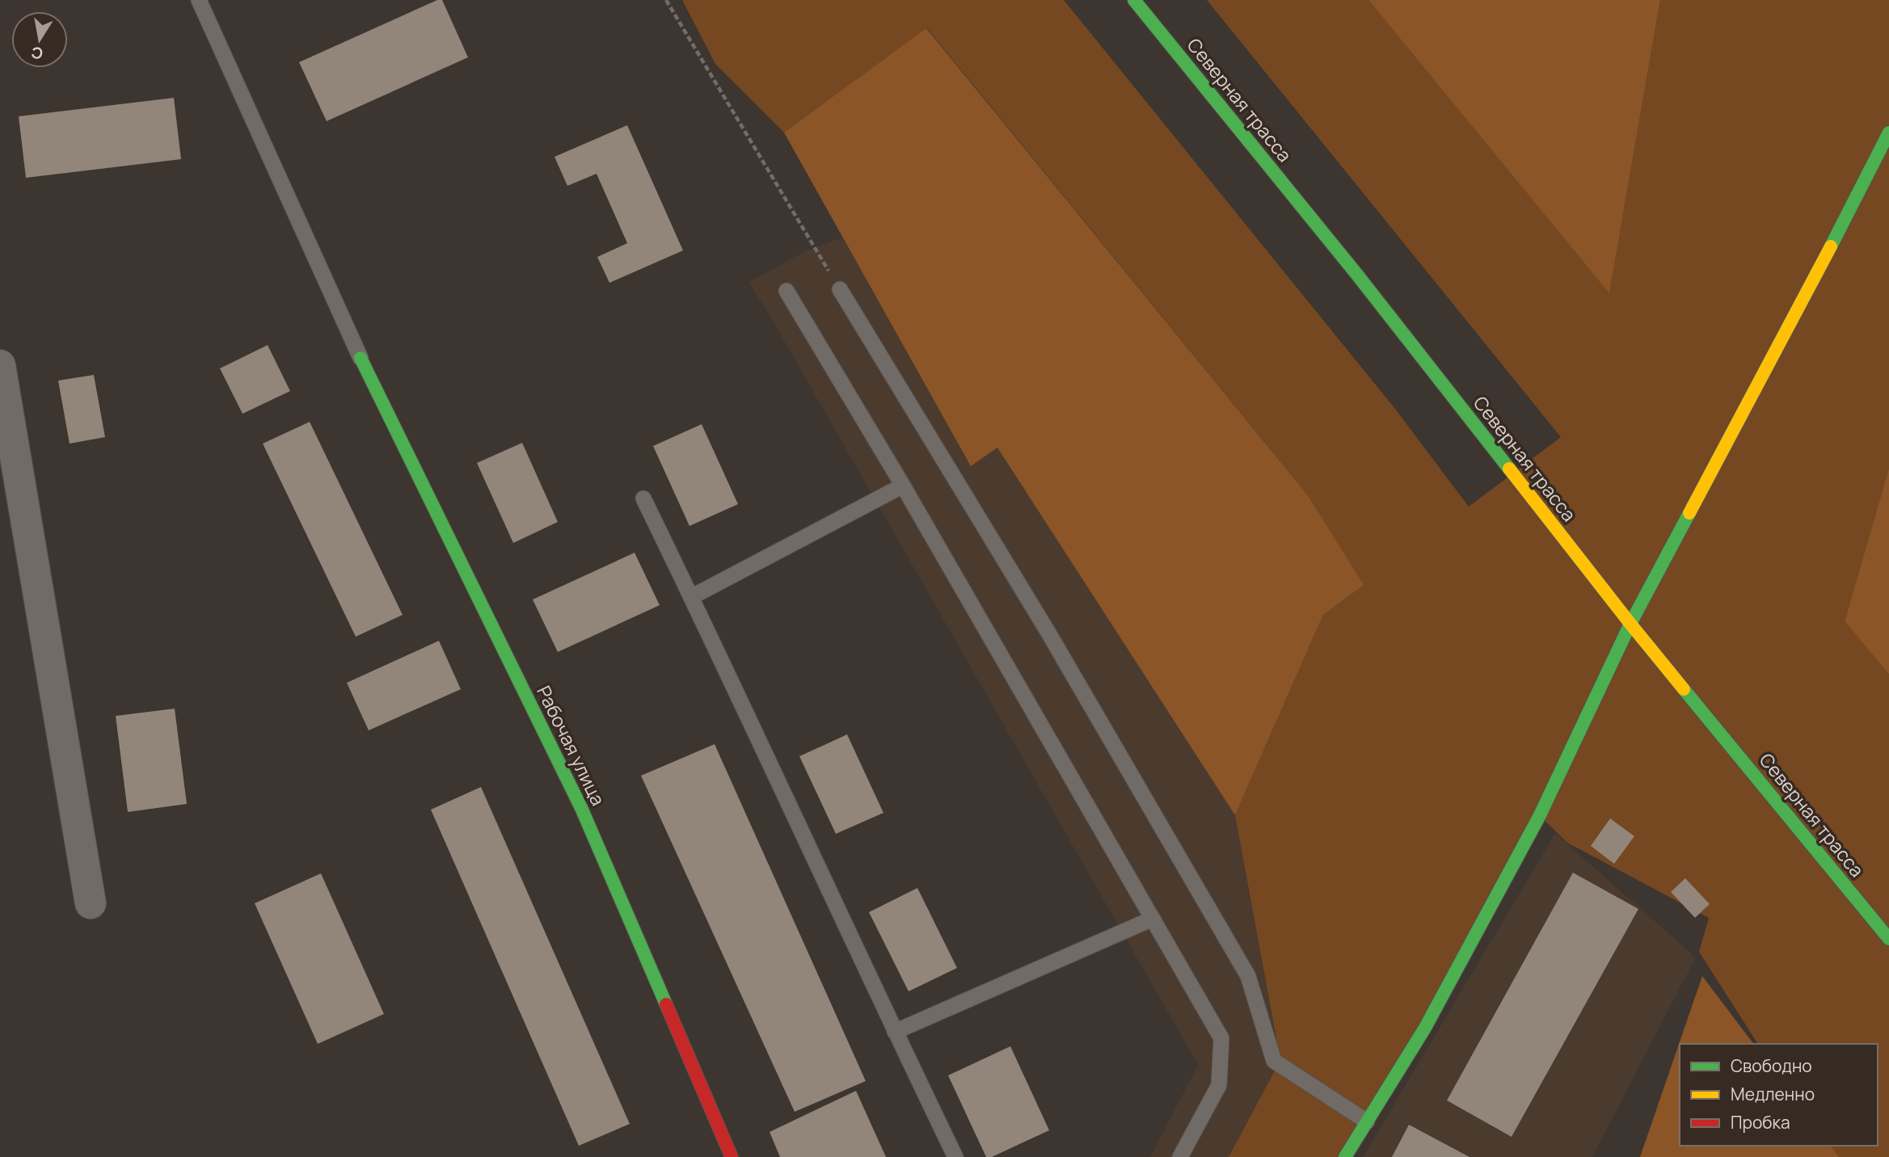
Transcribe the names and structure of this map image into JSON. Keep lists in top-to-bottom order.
{
  "streets": {
    "street": ["Северная трасса", "Рабочая улица"]
  },
  "legend": ["Свободно", "Медленно", "Пробка"],
  "north": "bottom"
}
